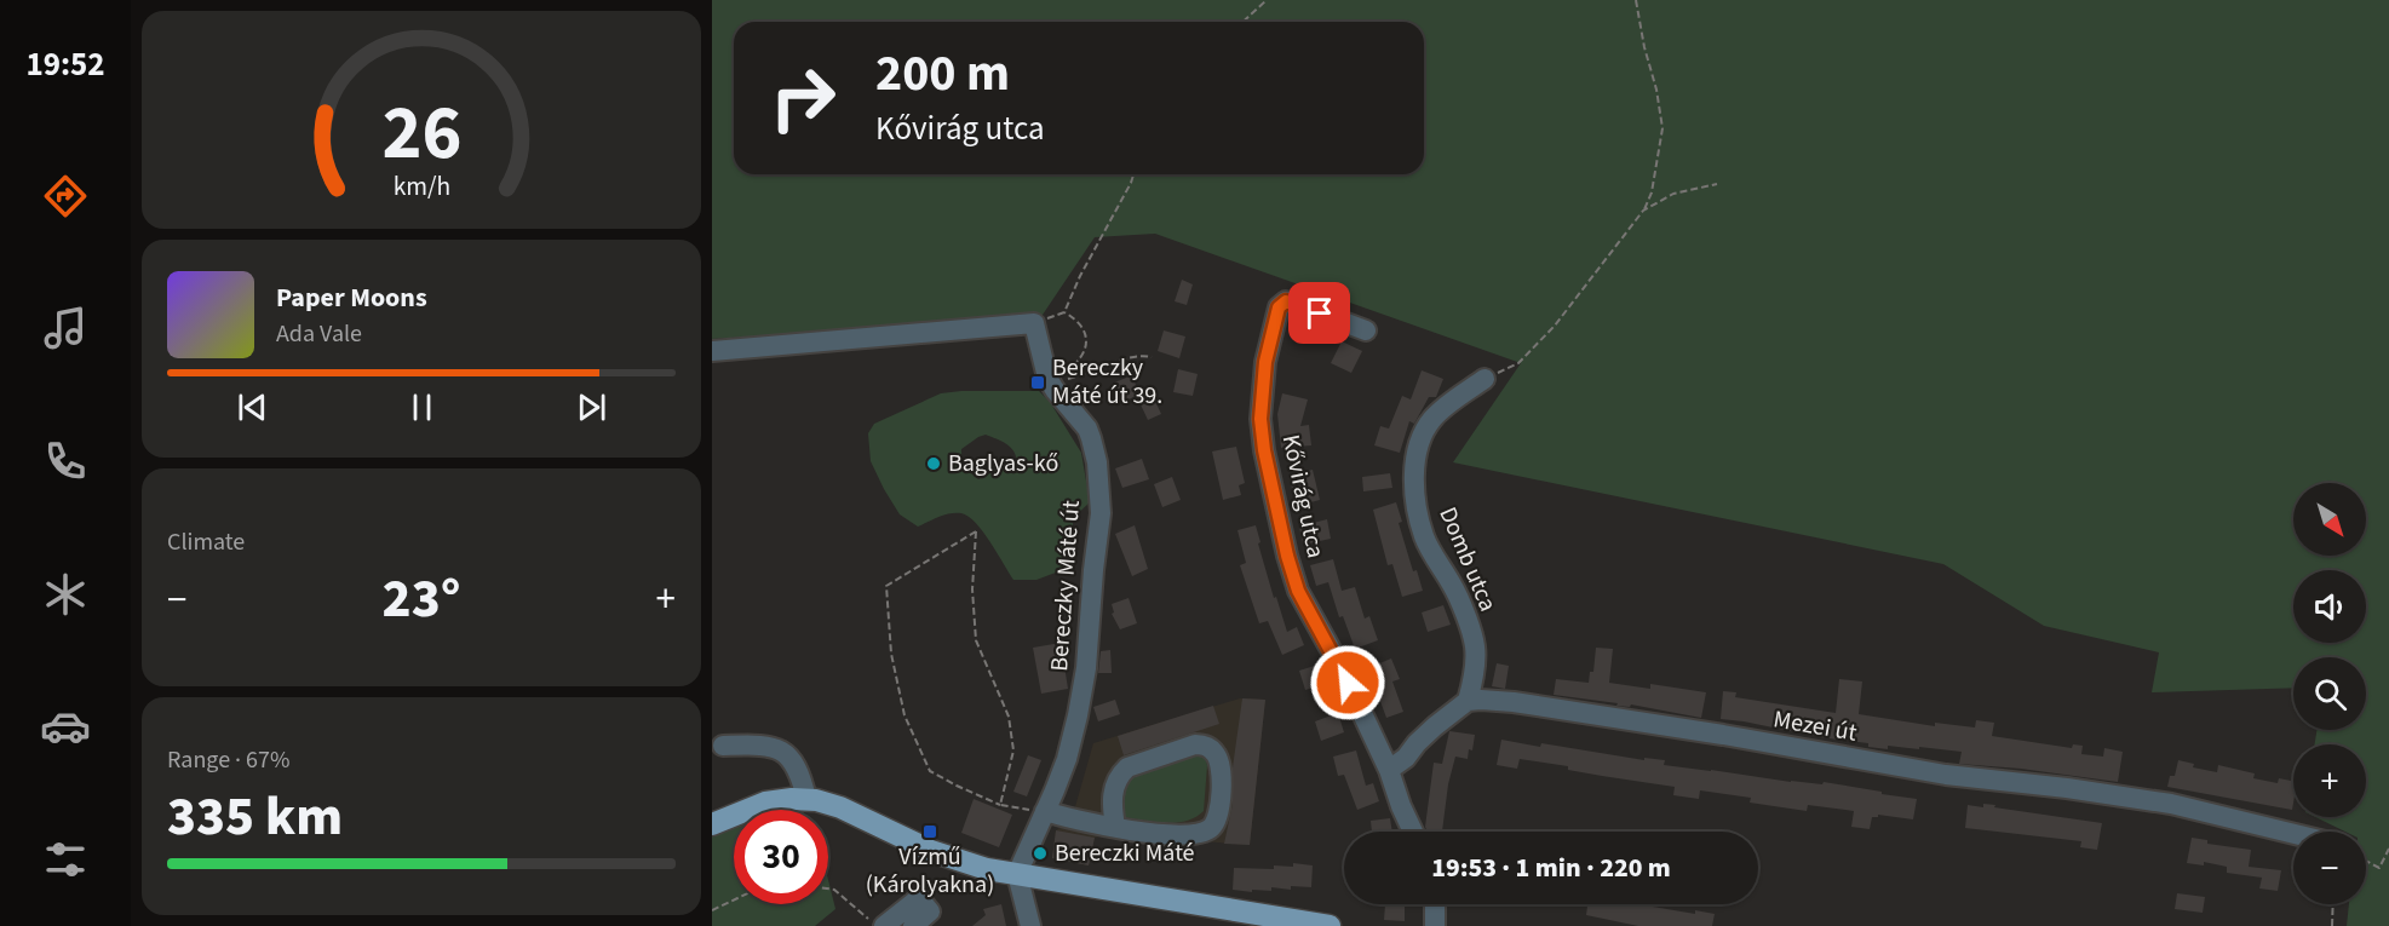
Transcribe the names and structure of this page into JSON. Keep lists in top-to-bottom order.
{
  "streets": {
    "street": [
      "Kővirág utca",
      "Domb utca",
      "Bereczky Máté út",
      "Mezei út"
    ]
  },
  "crossings": [
    ["Domb utca", "Mezei út"]
  ],
  "places": {
    "transit": ["Bereczky Máté út 39.", "Vízmű (Károlyakna)"],
    "other": ["Baglyas-kő", "Bereczki Máté"]
  },
  "north": "bottom right",
  "page": {
    "tabs": "19:52",
    "turn": ["200 m", "Kővirág utca"],
    "song": ["Paper Moons", "Ada Vale"],
    "tile": [
      "Climate",
      ["Range · 67%", "335 km"]
    ],
    "map_buttons": ["+", "−"],
    "heat": ["−", "23°", "+"],
    "limit": "30",
    "trip": "19:53 · 1 min · 220 m",
    "gauge": ["26", "km/h"]
  }
}
